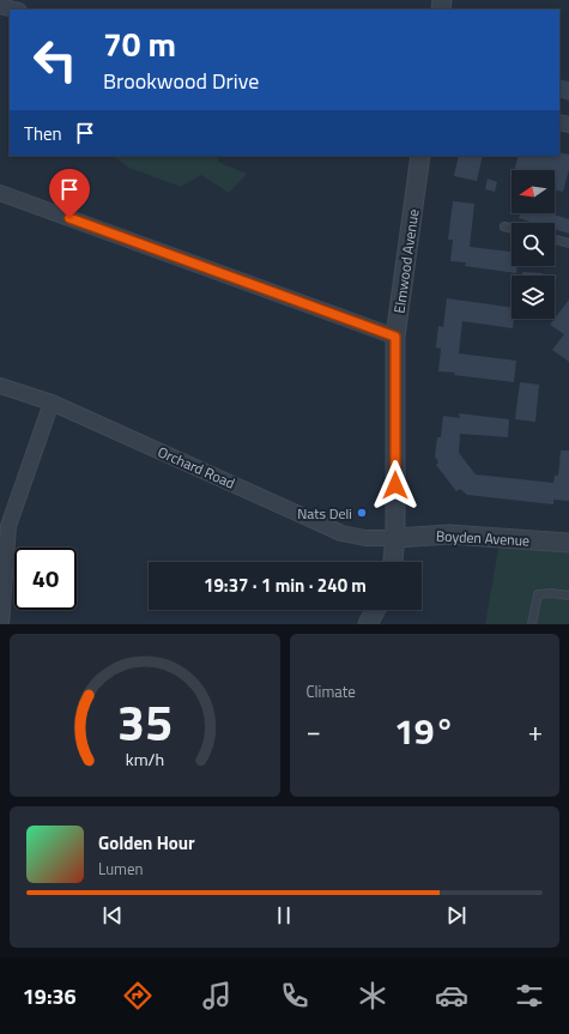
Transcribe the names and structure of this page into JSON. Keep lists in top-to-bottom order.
{
  "streets": {
    "street": ["Elmwood Avenue", "Orchard Road", "Boyden Avenue"]
  },
  "crossings": [
    ["Elmwood Avenue", "Orchard Road"],
    ["Elmwood Avenue", "Boyden Avenue"],
    ["Orchard Road", "Boyden Avenue"]
  ],
  "places": ["Nats Deli"],
  "north": "left",
  "page": {
    "turn": ["70 m", "Brookwood Drive"],
    "then": "Then",
    "limit": "40",
    "trip": "19:37 · 1 min · 240 m",
    "tile": "Climate",
    "heat": ["−", "19°", "+"],
    "song": ["Golden Hour", "Lumen"],
    "tabs": "19:36",
    "gauge": ["35", "km/h"]
  }
}
